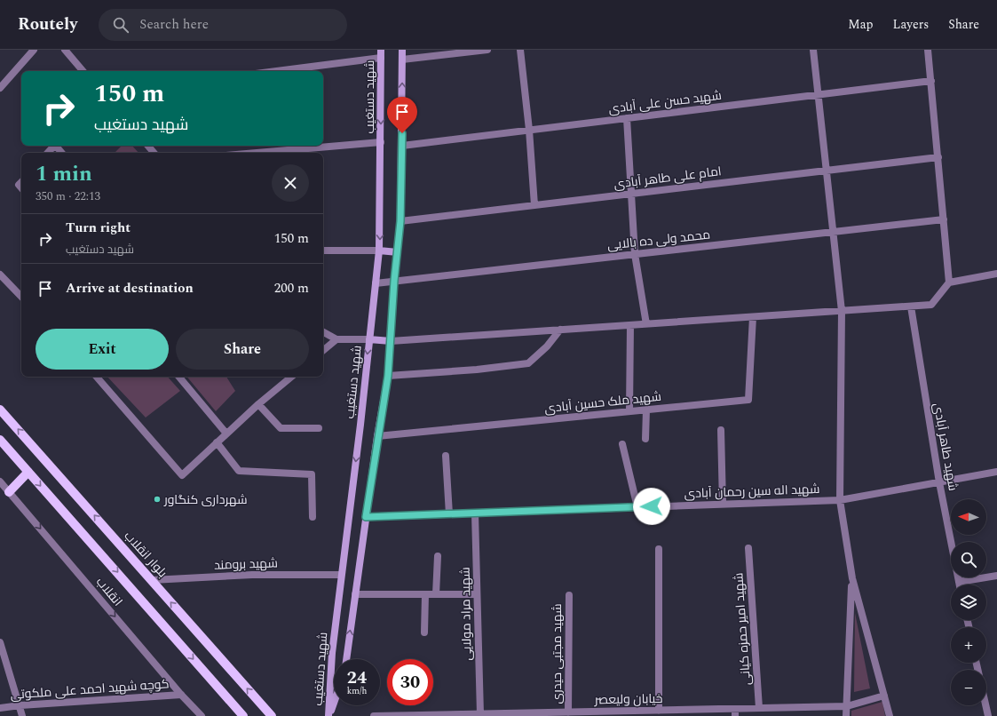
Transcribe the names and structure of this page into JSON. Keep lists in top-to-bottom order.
{
  "streets": {
    "main road": ["شهید دستغیب", "بلوار انقلاب"],
    "street": [
      "شهید حسن علی آبادی",
      "امام علی طاهر آبادی",
      "محمد ولی ده بالایی",
      "شهید ملک حسین آبادی",
      "شهید طاهر آبادی",
      "شهید اله سین رحمان آبادی",
      "شهید برومند",
      "انقلاب",
      "شهید مراد مولایی",
      "شهید امیر حمزه کیانی",
      "شهید مجتبی حیدری",
      "کوچه شهید احمد علی ملکوتی",
      "خیابان ولیعصر"
    ]
  },
  "crossings": [
    ["شهید دستغیب", "شهید حسن علی آبادی"],
    ["شهید دستغیب", "امام علی طاهر آبادی"],
    ["شهید دستغیب", "محمد ولی ده بالایی"],
    ["شهید دستغیب", "شهید ملک حسین آبادی"],
    ["شهید دستغیب", "شهید اله سین رحمان آبادی"],
    ["شهید دستغیب", "شهید برومند"],
    ["شهید طاهر آبادی", "شهید اله سین رحمان آبادی"],
    ["شهید اله سین رحمان آبادی", "شهید مراد مولایی"],
    ["بلوار انقلاب", "شهید برومند"],
    ["انقلاب", "کوچه شهید احمد علی ملکوتی"],
    ["شهید مراد مولایی", "خیابان ولیعصر"],
    ["شهید امیر حمزه کیانی", "خیابان ولیعصر"],
    ["شهید مجتبی حیدری", "خیابان ولیعصر"]
  ],
  "one_way": ["انقلاب"],
  "places": ["شهرداری کنگاور"],
  "north": "left",
  "page": {
    "header": "Routely",
    "search": "Search here",
    "nav": ["Map", "Layers", "Share"],
    "turn": ["150 m", "شهید دستغیب"],
    "heading": ["1 min", "350 m · 22:13"],
    "list": [
      {
        "name": "Turn right",
        "note": "شهید دستغیب",
        "value": "150 m"
      },
      {
        "name": "Arrive at destination",
        "value": "200 m"
      }
    ],
    "buttons": ["Exit", "Share"],
    "map_buttons": ["+", "−"],
    "speed": "24 km/h",
    "limit": "30"
  }
}
